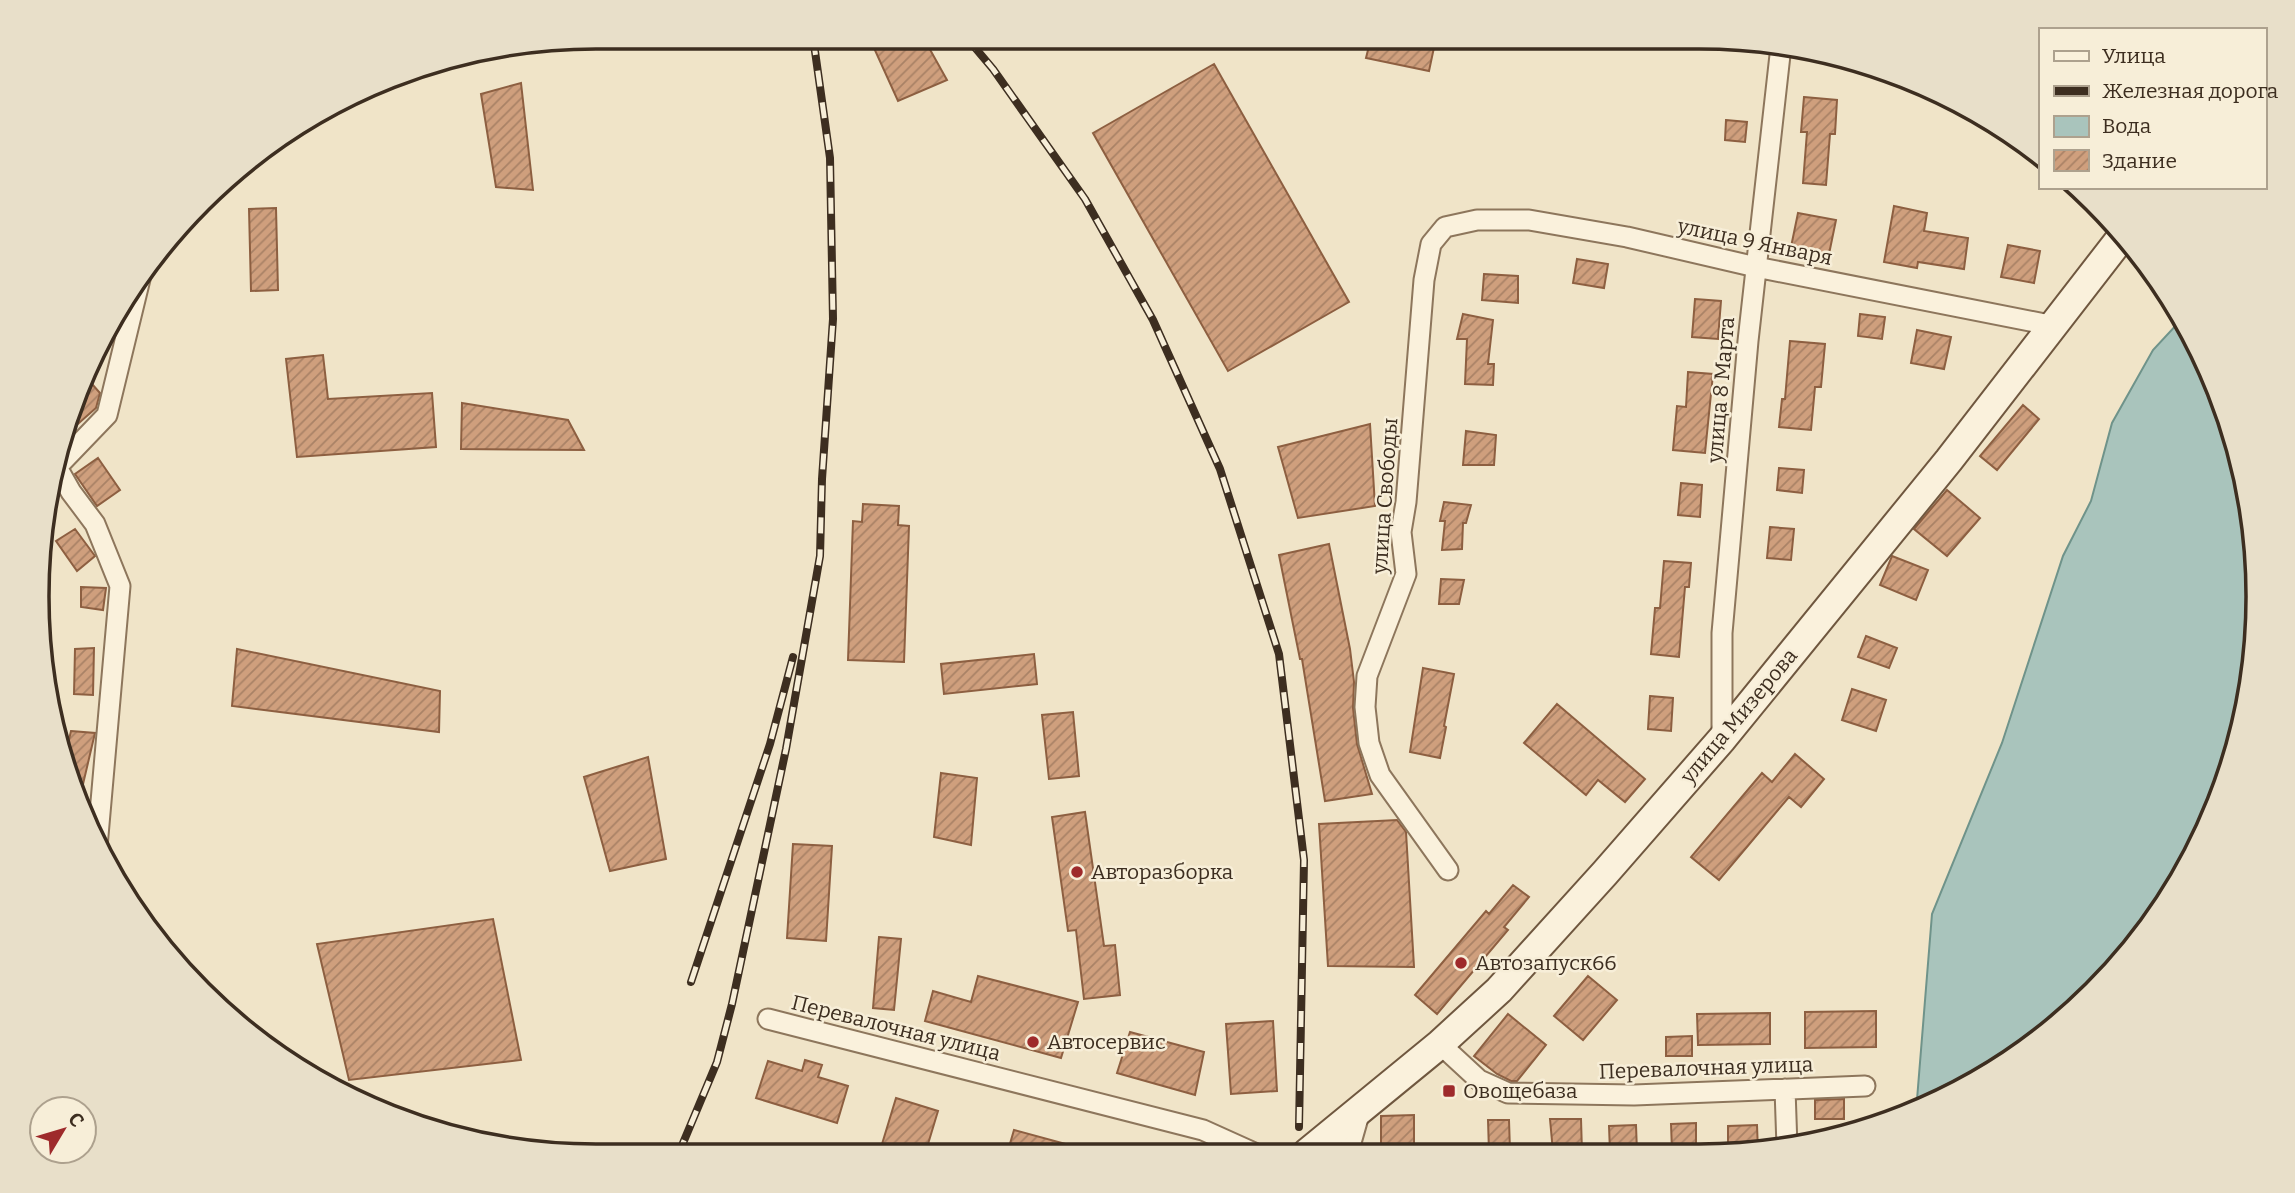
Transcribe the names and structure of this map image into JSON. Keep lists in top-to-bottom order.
{
  "streets": {
    "street": [
      "улица 9 Января",
      "улица 8 Марта",
      "улица Свободы",
      "улица Мизерова",
      "Перевалочная улица"
    ]
  },
  "crossings": [
    ["улица 9 Января", "улица 8 Марта"],
    ["улица 9 Января", "улица Свободы"],
    ["улица 9 Января", "улица Мизерова"],
    ["улица 8 Марта", "улица Мизерова"],
    ["улица Мизерова", "Перевалочная улица"]
  ],
  "places": {
    "other": ["Авторазборка", "Автозапуск66", "Автосервис"],
    "transit": ["Овощебаза"]
  },
  "legend": [
    "Улица",
    "Железная дорога",
    "Вода",
    "Здание"
  ],
  "north": "top right"
}
